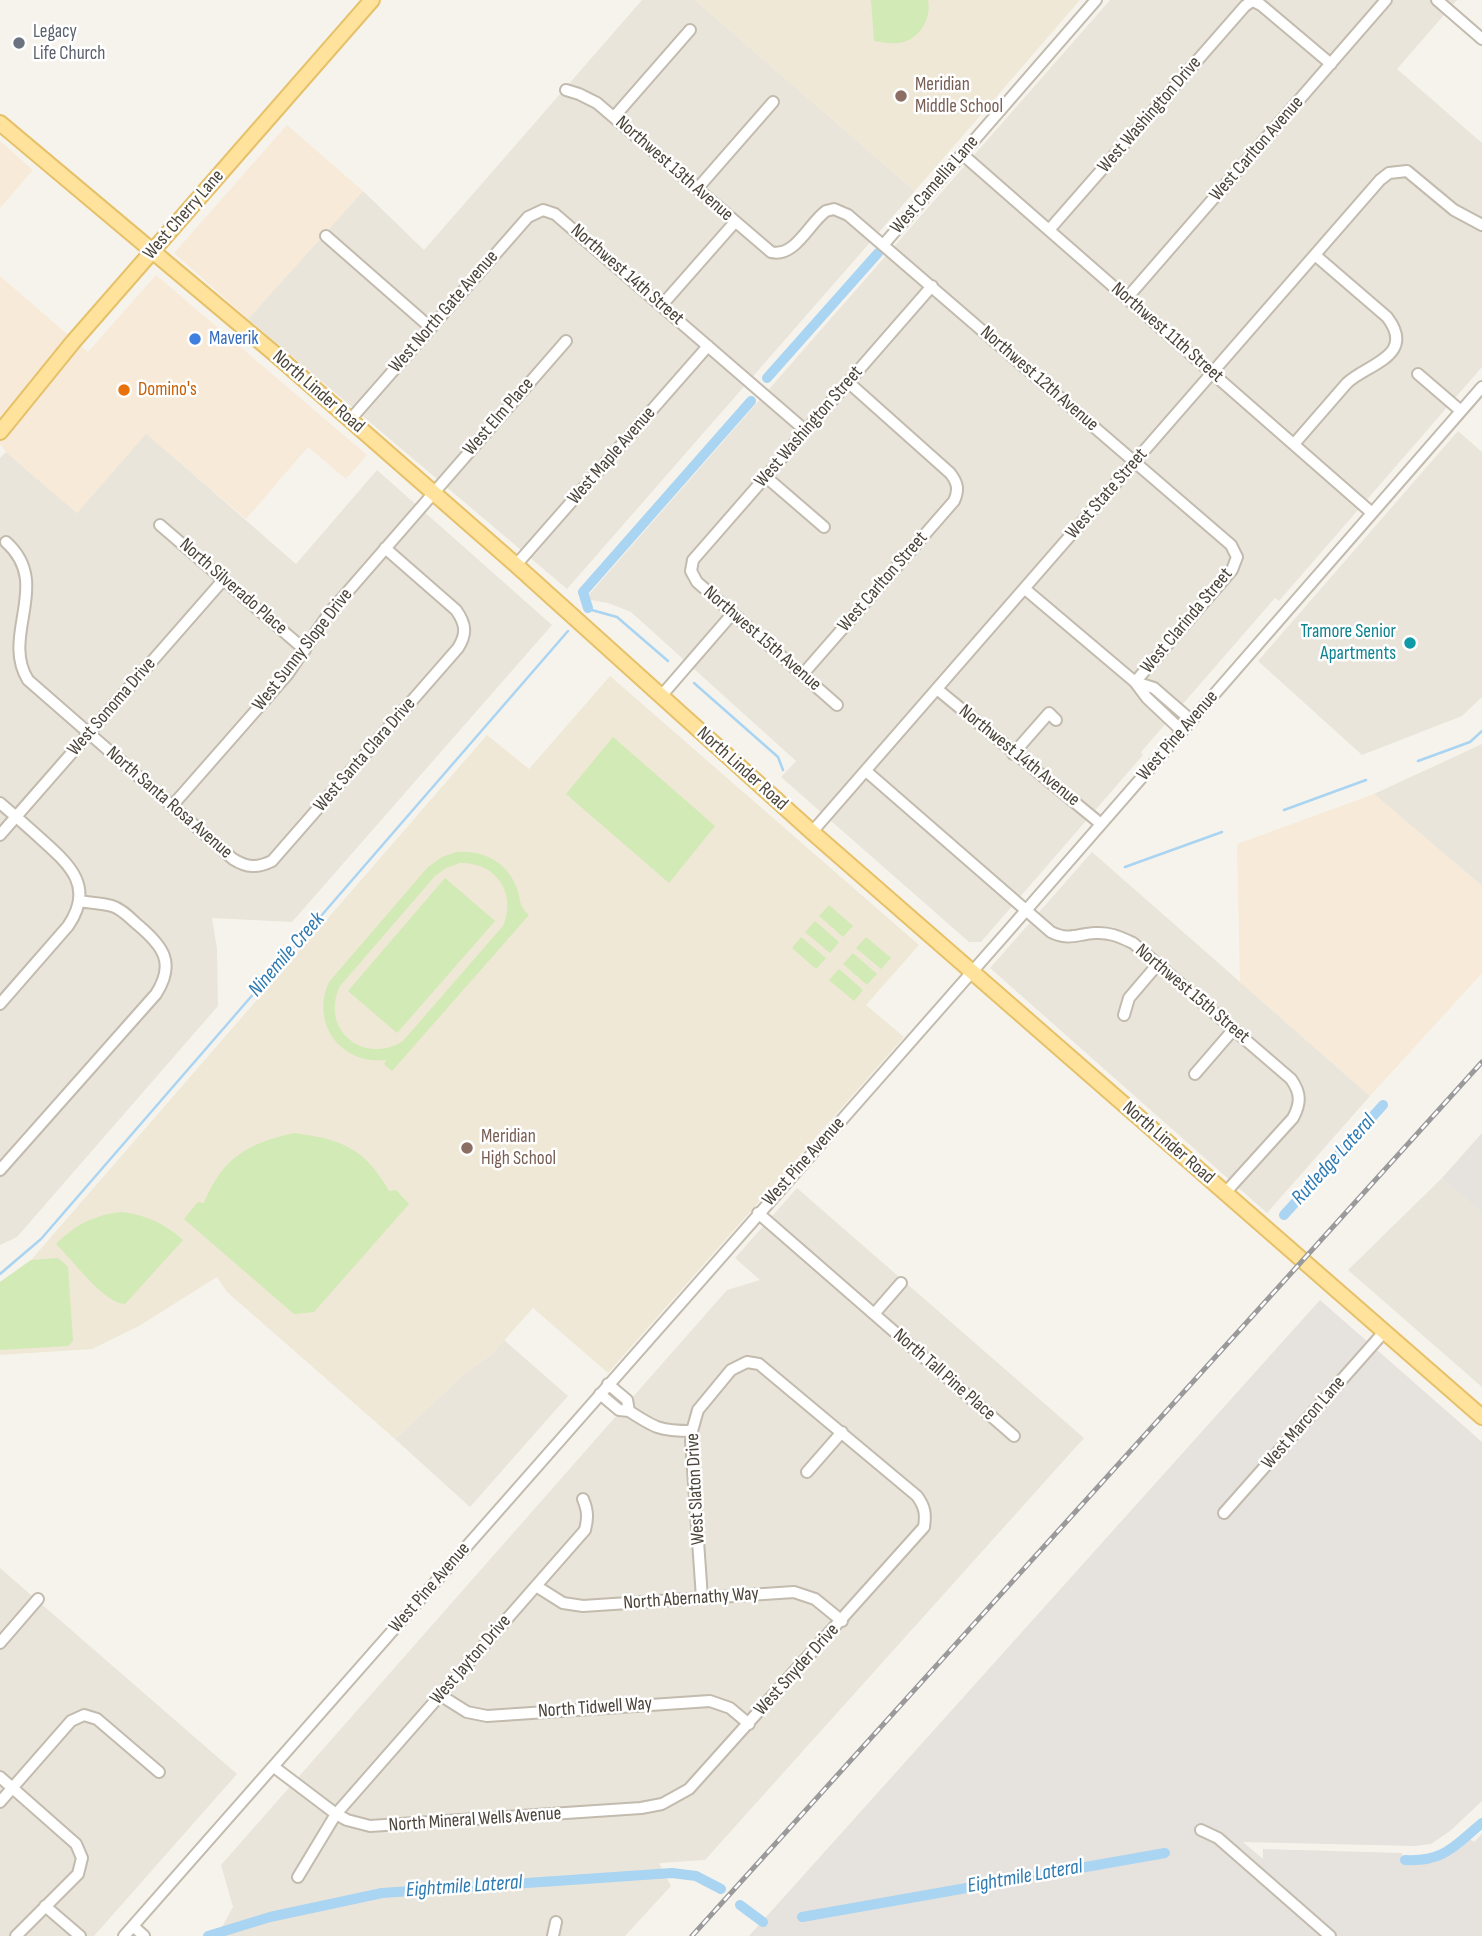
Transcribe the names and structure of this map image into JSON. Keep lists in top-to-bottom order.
{
  "streets": {
    "main road": ["West Cherry Lane", "North Linder Road"],
    "street": [
      "West Washington Drive",
      "West Carlton Avenue",
      "Northwest 13th Avenue",
      "West Camellia Lane",
      "Northwest 14th Street",
      "West North Gate Avenue",
      "Northwest 11th Street",
      "Northwest 12th Avenue",
      "West Elm Place",
      "West Washington Street",
      "West Maple Avenue",
      "West State Street",
      "West Carlton Street",
      "North Silverado Place",
      "West Clarinda Street",
      "Northwest 15th Avenue",
      "West Sunny Slope Drive",
      "West Sonoma Drive",
      "West Pine Avenue",
      "West Santa Clara Drive",
      "Northwest 14th Avenue",
      "North Santa Rosa Avenue",
      "Northwest 15th Street",
      "North Tall Pine Place",
      "West Marcon Lane",
      "West Slaton Drive",
      "North Abernathy Way",
      "West Jayton Drive",
      "West Snyder Drive",
      "North Tidwell Way",
      "North Mineral Wells Avenue"
    ]
  },
  "crossings": [
    ["West Washington Drive", "Northwest 11th Street"],
    ["West Carlton Avenue", "Northwest 11th Street"],
    ["Northwest 13th Avenue", "Northwest 12th Avenue"],
    ["West Camellia Lane", "Northwest 11th Street"],
    ["West Camellia Lane", "Northwest 12th Avenue"],
    ["West Cherry Lane", "North Linder Road"],
    ["Northwest 14th Street", "West North Gate Avenue"],
    ["Northwest 14th Street", "West Maple Avenue"],
    ["West North Gate Avenue", "North Linder Road"],
    ["Northwest 11th Street", "West State Street"],
    ["Northwest 11th Street", "West Pine Avenue"],
    ["Northwest 12th Avenue", "West Washington Street"],
    ["Northwest 12th Avenue", "West State Street"],
    ["Northwest 12th Avenue", "West Clarinda Street"],
    ["North Linder Road", "West Elm Place"],
    ["North Linder Road", "West Maple Avenue"],
    ["North Linder Road", "West State Street"],
    ["North Linder Road", "West Sunny Slope Drive"],
    ["North Linder Road", "West Pine Avenue"],
    ["North Linder Road", "Northwest 15th Street"],
    ["North Linder Road", "West Marcon Lane"],
    ["West Elm Place", "West Sunny Slope Drive"],
    ["West Washington Street", "West Carlton Street"],
    ["West Washington Street", "Northwest 15th Avenue"],
    ["West State Street", "Northwest 14th Avenue"],
    ["West State Street", "Northwest 15th Street"],
    ["West Carlton Street", "Northwest 15th Avenue"],
    ["North Silverado Place", "West Sunny Slope Drive"],
    ["North Silverado Place", "West Sonoma Drive"],
    ["West Sunny Slope Drive", "West Santa Clara Drive"],
    ["West Sunny Slope Drive", "North Santa Rosa Avenue"],
    ["West Sonoma Drive", "North Santa Rosa Avenue"],
    ["West Pine Avenue", "Northwest 14th Avenue"],
    ["West Pine Avenue", "Northwest 15th Street"],
    ["West Pine Avenue", "North Tall Pine Place"],
    ["West Pine Avenue", "North Mineral Wells Avenue"],
    ["West Santa Clara Drive", "North Santa Rosa Avenue"],
    ["West Slaton Drive", "North Abernathy Way"],
    ["West Slaton Drive", "West Snyder Drive"],
    ["North Abernathy Way", "West Jayton Drive"],
    ["North Abernathy Way", "West Snyder Drive"],
    ["West Jayton Drive", "North Tidwell Way"],
    ["West Jayton Drive", "North Mineral Wells Avenue"],
    ["West Snyder Drive", "North Tidwell Way"],
    ["West Snyder Drive", "North Mineral Wells Avenue"]
  ],
  "water": ["Ninemile Creek", "Rutledge Lateral", "Eightmile Lateral"],
  "places": [
    "Legacy Life Church",
    "Meridian Middle School",
    "Maverik",
    "Domino's",
    "Tramore Senior Apartments",
    "Meridian High School"
  ]
}
